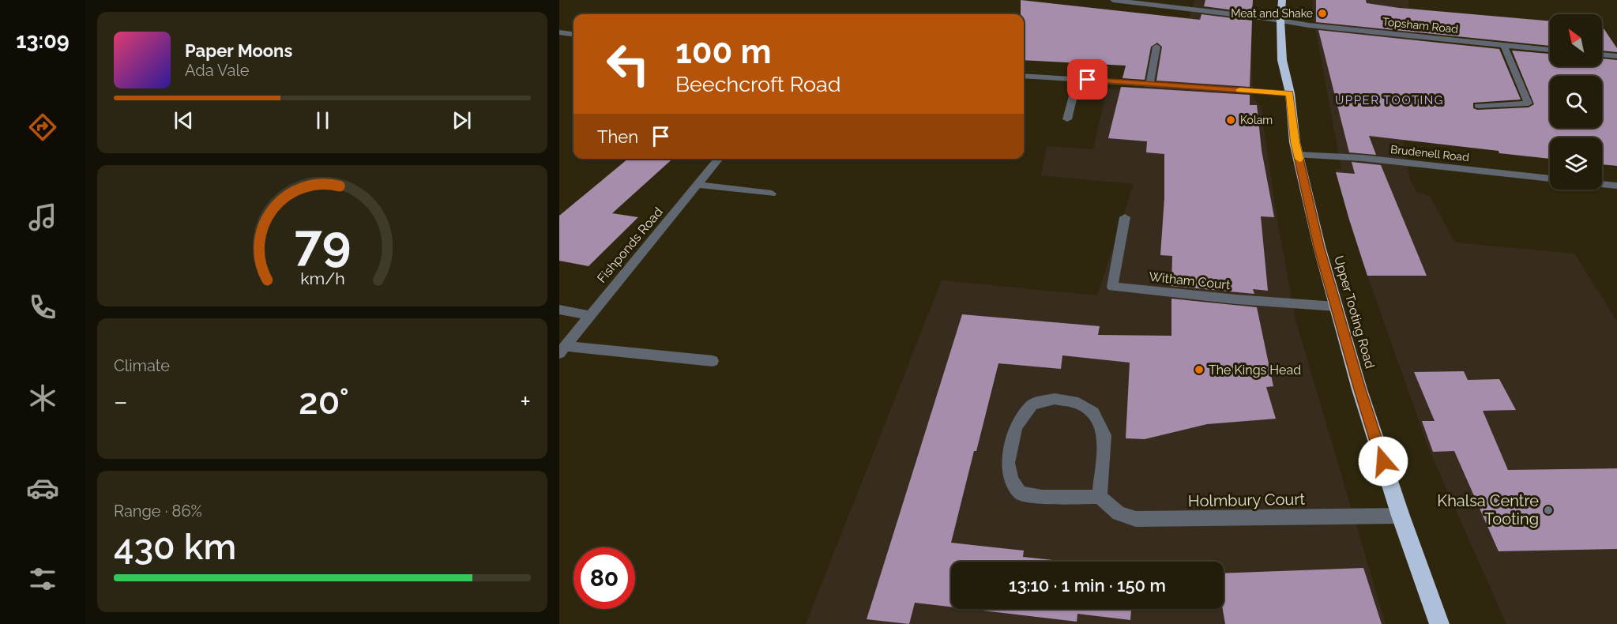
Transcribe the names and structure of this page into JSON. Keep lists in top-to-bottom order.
{
  "streets": {
    "highway": ["Upper Tooting Road"],
    "street": [
      "Topsham Road",
      "Brudenell Road",
      "Fishponds Road",
      "Witham Court",
      "Holmbury Court"
    ]
  },
  "crossings": [
    ["Topsham Road", "Upper Tooting Road"],
    ["Brudenell Road", "Upper Tooting Road"],
    ["Witham Court", "Upper Tooting Road"],
    ["Upper Tooting Road", "Holmbury Court"]
  ],
  "districts": ["UPPER TOOTING"],
  "places": [
    "Meat and Shake",
    "Kolam",
    "The Kings Head",
    "Khalsa Centre Tooting"
  ],
  "north": "top left",
  "page": {
    "tabs": "13:09",
    "turn": ["100 m", "Beechcroft Road"],
    "song": ["Paper Moons", "Ada Vale"],
    "then": "Then",
    "tile": [
      "Climate",
      ["Range · 86%", "430 km"]
    ],
    "heat": ["−", "20°", "+"],
    "limit": "80",
    "trip": "13:10 · 1 min · 150 m",
    "gauge": ["79", "km/h"]
  }
}
